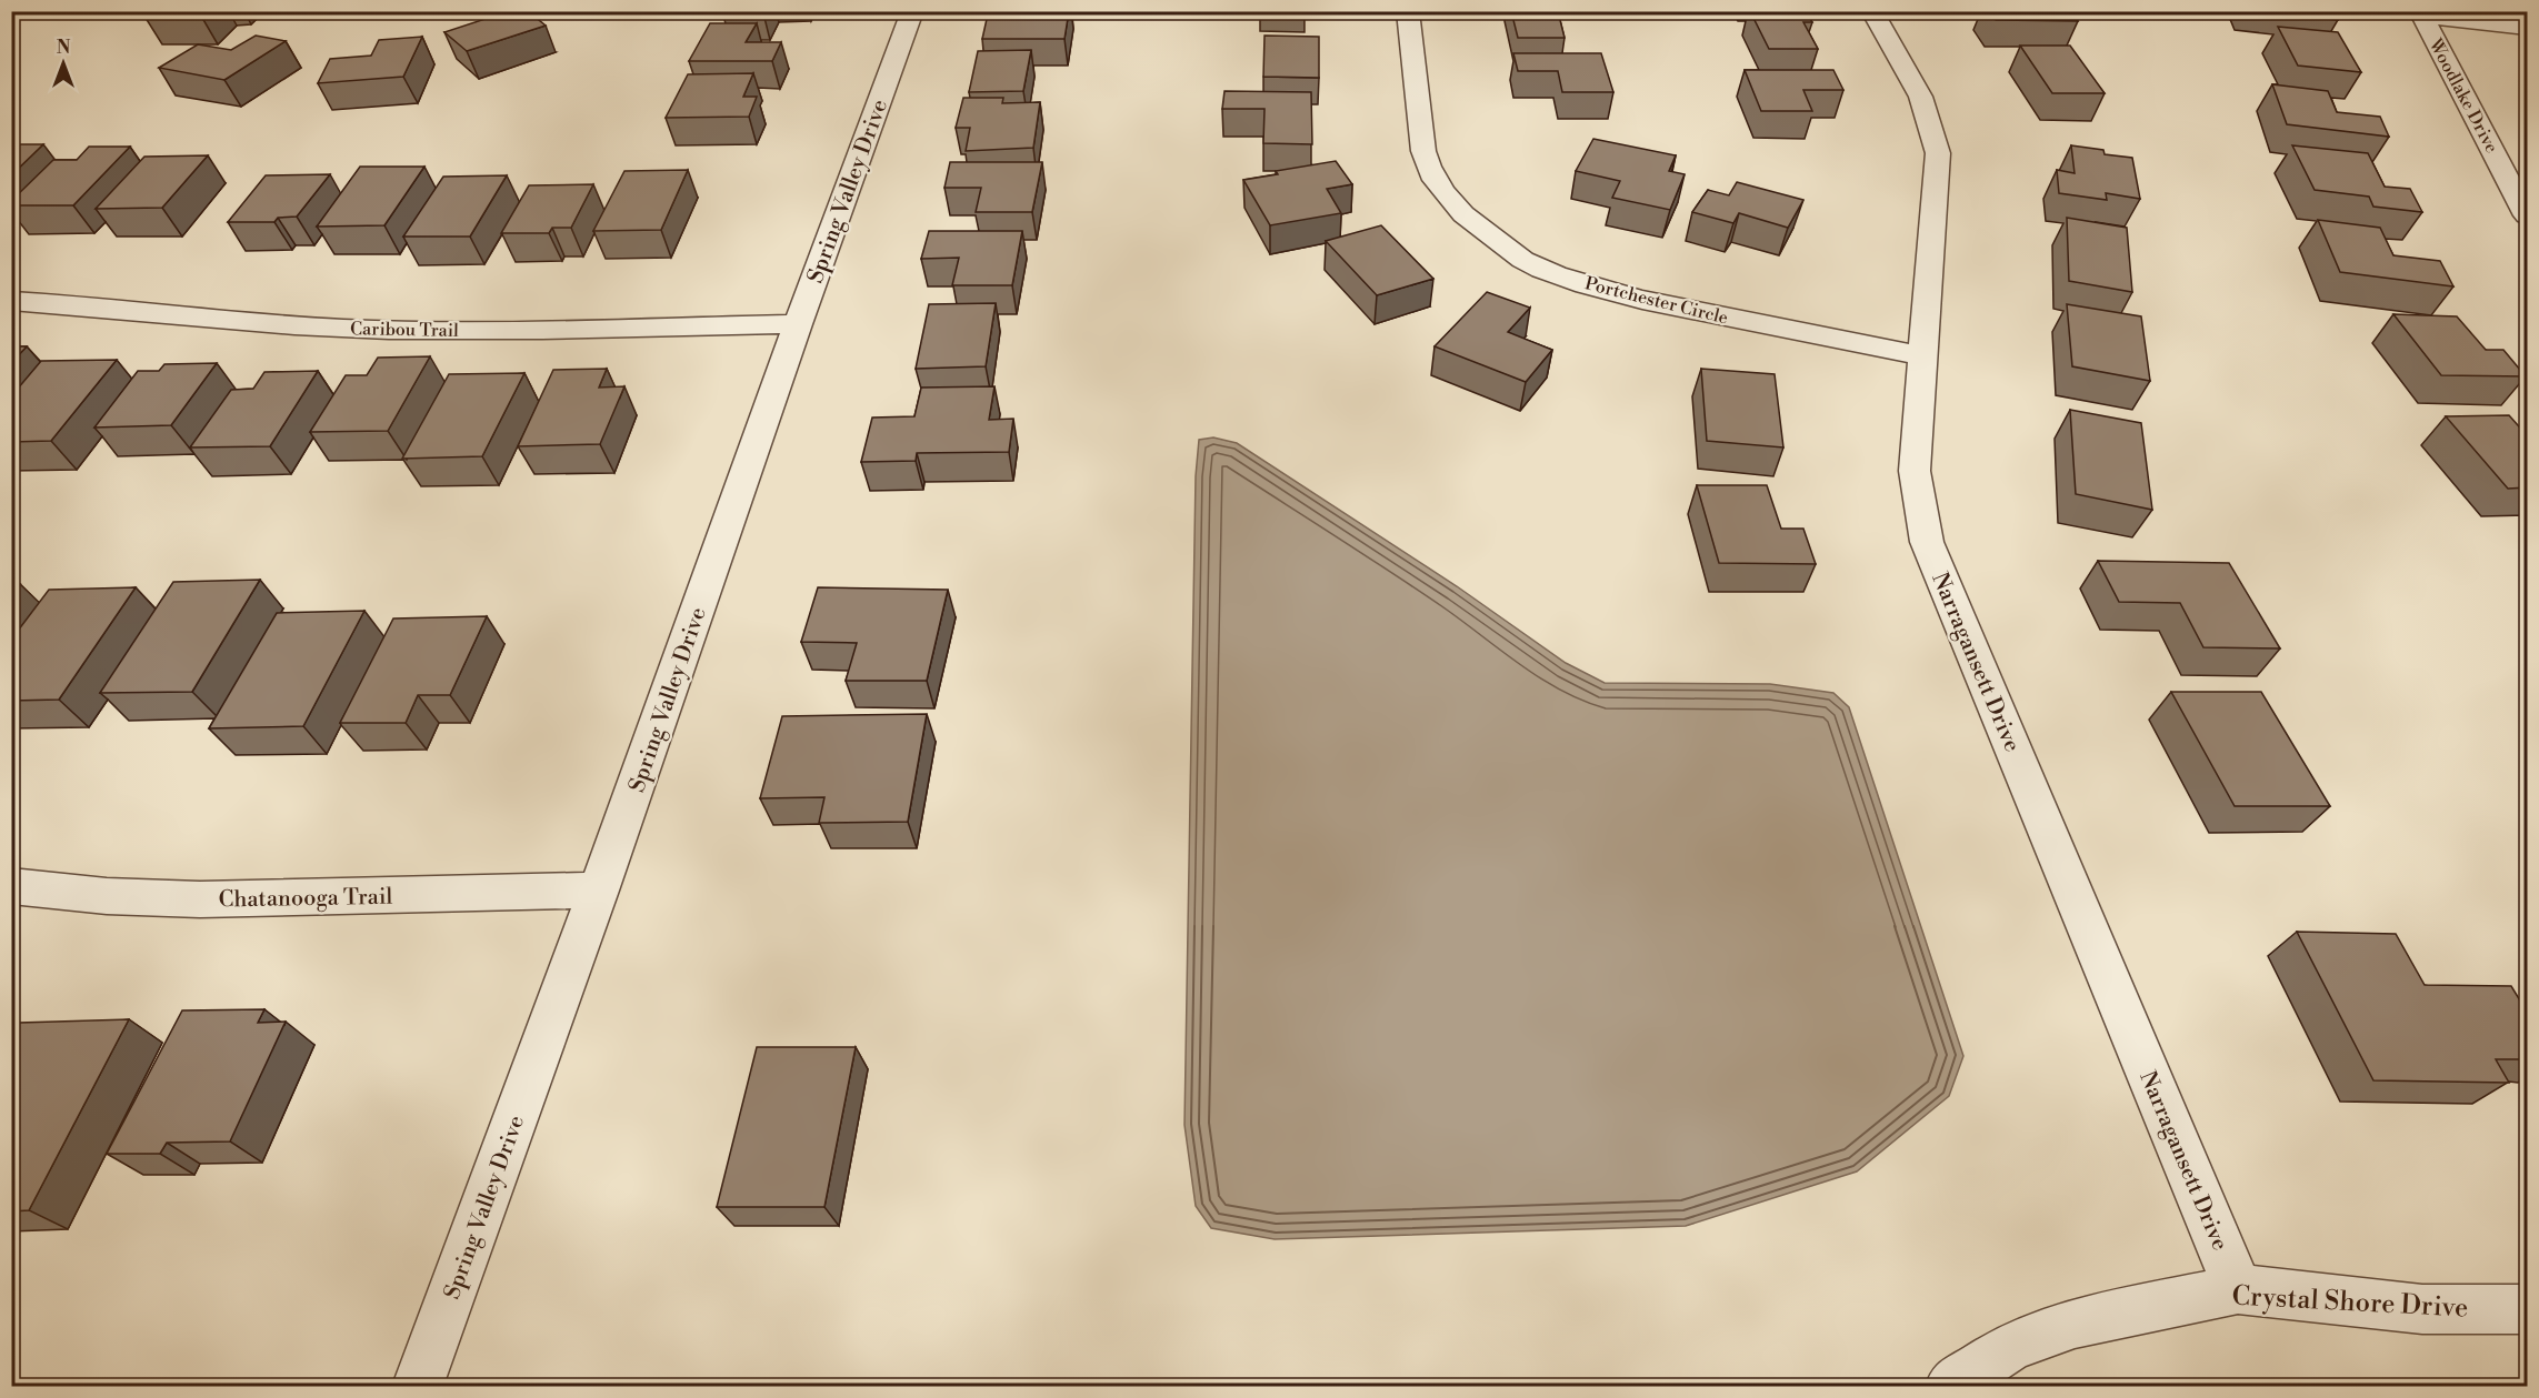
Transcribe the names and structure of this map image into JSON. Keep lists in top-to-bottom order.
{
  "streets": {
    "street": [
      "Woodlake Drive",
      "Spring Valley Drive",
      "Portchester Circle",
      "Caribou Trail",
      "Narragansett Drive",
      "Chatanooga Trail",
      "Crystal Shore Drive"
    ]
  },
  "crossings": [
    ["Spring Valley Drive", "Caribou Trail"],
    ["Spring Valley Drive", "Chatanooga Trail"],
    ["Portchester Circle", "Narragansett Drive"],
    ["Narragansett Drive", "Crystal Shore Drive"]
  ],
  "north": "top"
}
